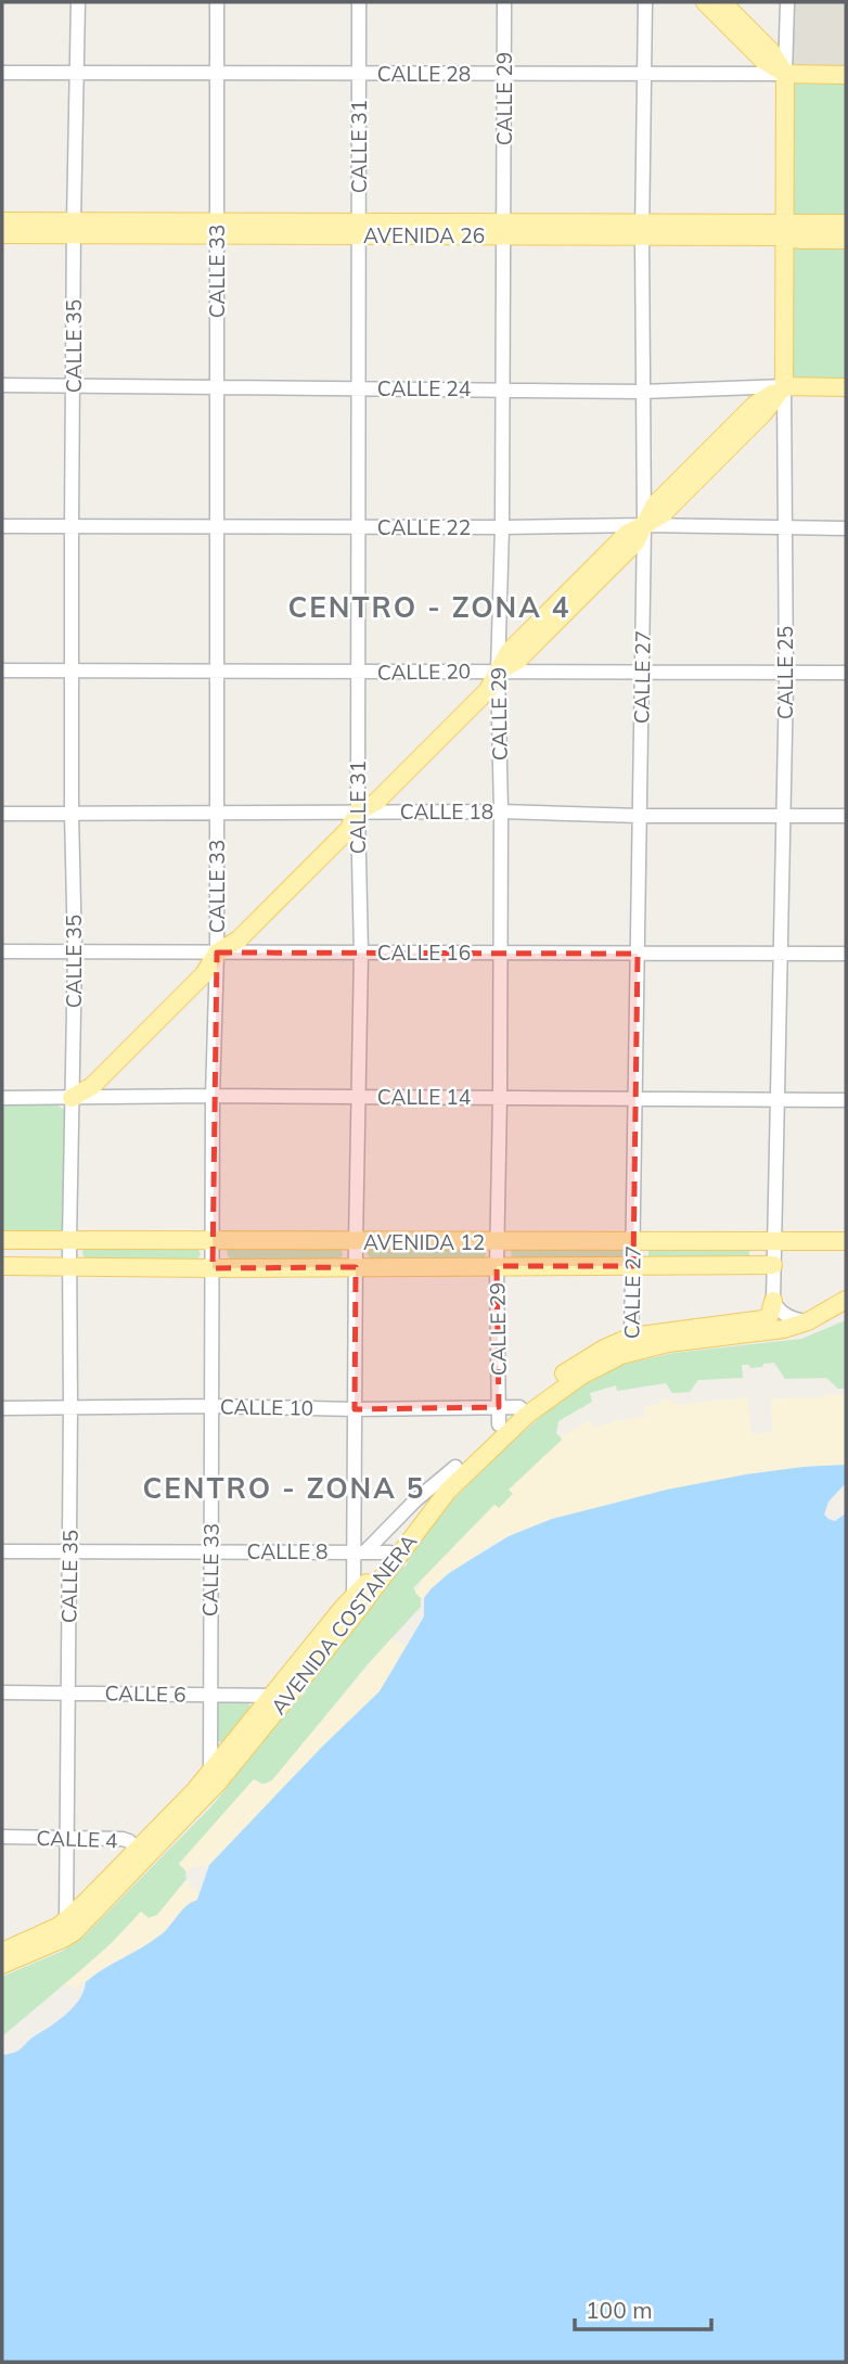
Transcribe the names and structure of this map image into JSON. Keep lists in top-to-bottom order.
{
  "streets": {
    "main road": [
      "CALLE 28",
      "AVENIDA 26",
      "CALLE 24",
      "CALLE 25",
      "AVENIDA 12",
      "AVENIDA COSTANERA"
    ],
    "street": [
      "CALLE 29",
      "CALLE 31",
      "CALLE 33",
      "CALLE 35",
      "CALLE 22",
      "CALLE 20",
      "CALLE 27",
      "CALLE 18",
      "CALLE 16",
      "CALLE 14",
      "CALLE 10",
      "CALLE 8",
      "CALLE 6",
      "CALLE 4"
    ]
  },
  "crossings": [
    ["CALLE 28", "CALLE 29"],
    ["CALLE 28", "CALLE 31"],
    ["CALLE 28", "CALLE 33"],
    ["CALLE 28", "CALLE 35"],
    ["CALLE 28", "CALLE 25"],
    ["CALLE 28", "CALLE 27"],
    ["CALLE 29", "AVENIDA 26"],
    ["CALLE 29", "CALLE 24"],
    ["CALLE 29", "CALLE 22"],
    ["CALLE 29", "CALLE 20"],
    ["CALLE 29", "CALLE 18"],
    ["CALLE 29", "CALLE 16"],
    ["CALLE 29", "CALLE 14"],
    ["CALLE 29", "AVENIDA 12"],
    ["CALLE 29", "CALLE 10"],
    ["CALLE 29", "AVENIDA COSTANERA"],
    ["CALLE 31", "AVENIDA 26"],
    ["CALLE 31", "CALLE 24"],
    ["CALLE 31", "CALLE 22"],
    ["CALLE 31", "CALLE 20"],
    ["CALLE 31", "CALLE 18"],
    ["CALLE 31", "CALLE 16"],
    ["CALLE 31", "CALLE 14"],
    ["CALLE 31", "AVENIDA 12"],
    ["CALLE 31", "CALLE 10"],
    ["CALLE 31", "CALLE 8"],
    ["CALLE 31", "AVENIDA COSTANERA"],
    ["AVENIDA 26", "CALLE 33"],
    ["AVENIDA 26", "CALLE 35"],
    ["AVENIDA 26", "CALLE 25"],
    ["AVENIDA 26", "CALLE 27"],
    ["CALLE 33", "CALLE 24"],
    ["CALLE 33", "CALLE 22"],
    ["CALLE 33", "CALLE 20"],
    ["CALLE 33", "CALLE 18"],
    ["CALLE 33", "CALLE 16"],
    ["CALLE 33", "CALLE 14"],
    ["CALLE 33", "AVENIDA 12"],
    ["CALLE 33", "CALLE 10"],
    ["CALLE 33", "CALLE 8"],
    ["CALLE 33", "AVENIDA COSTANERA"],
    ["CALLE 33", "CALLE 6"],
    ["CALLE 35", "CALLE 24"],
    ["CALLE 35", "CALLE 22"],
    ["CALLE 35", "CALLE 20"],
    ["CALLE 35", "CALLE 18"],
    ["CALLE 35", "CALLE 16"],
    ["CALLE 35", "CALLE 14"],
    ["CALLE 35", "AVENIDA 12"],
    ["CALLE 35", "CALLE 10"],
    ["CALLE 35", "CALLE 8"],
    ["CALLE 35", "AVENIDA COSTANERA"],
    ["CALLE 35", "CALLE 6"],
    ["CALLE 35", "CALLE 4"],
    ["CALLE 24", "CALLE 25"],
    ["CALLE 24", "CALLE 27"],
    ["CALLE 22", "CALLE 25"],
    ["CALLE 22", "CALLE 27"],
    ["CALLE 20", "CALLE 25"],
    ["CALLE 20", "CALLE 27"],
    ["CALLE 25", "CALLE 18"],
    ["CALLE 25", "CALLE 16"],
    ["CALLE 25", "CALLE 14"],
    ["CALLE 25", "AVENIDA 12"],
    ["CALLE 25", "AVENIDA COSTANERA"],
    ["CALLE 27", "CALLE 18"],
    ["CALLE 27", "CALLE 16"],
    ["CALLE 27", "CALLE 14"],
    ["CALLE 27", "AVENIDA 12"],
    ["CALLE 27", "AVENIDA COSTANERA"],
    ["CALLE 10", "AVENIDA COSTANERA"],
    ["CALLE 8", "AVENIDA COSTANERA"],
    ["AVENIDA COSTANERA", "CALLE 6"],
    ["AVENIDA COSTANERA", "CALLE 4"]
  ],
  "districts": ["CENTRO - ZONA 4", "CENTRO - ZONA 5"],
  "scale_bar": "100 m"
}
